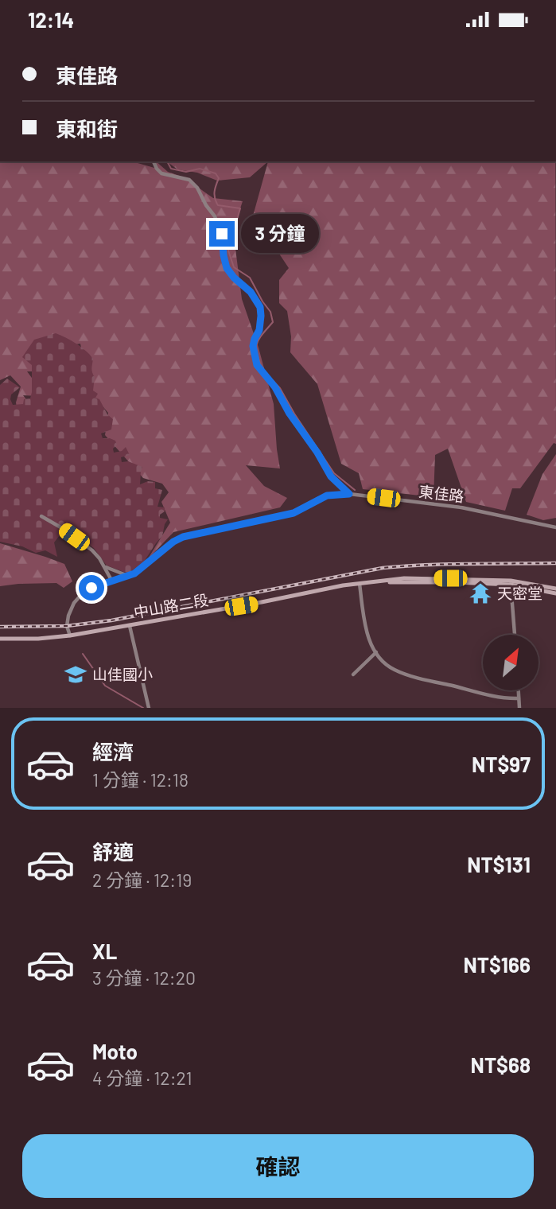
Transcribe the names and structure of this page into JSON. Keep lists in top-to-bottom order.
{
  "streets": {
    "main road": ["中山路二段"],
    "street": ["東佳路"]
  },
  "crossings": [
    ["東佳路", "中山路二段"]
  ],
  "places": {
    "temple": ["天密堂"],
    "school or university": ["山佳國小"]
  },
  "north": "top right",
  "page": {
    "status": "12:14",
    "banner": ["東佳路", "東和街"],
    "bubble": "3 分鐘",
    "list": [
      {
        "name": "經濟",
        "note": "1 分鐘 · 12:18",
        "value": "NT$97"
      },
      {
        "name": "舒適",
        "note": "2 分鐘 · 12:19",
        "value": "NT$131"
      },
      {
        "name": "XL",
        "note": "3 分鐘 · 12:20",
        "value": "NT$166"
      },
      {
        "name": "Moto",
        "note": "4 分鐘 · 12:21",
        "value": "NT$68"
      }
    ],
    "buttons": "確認"
  }
}
